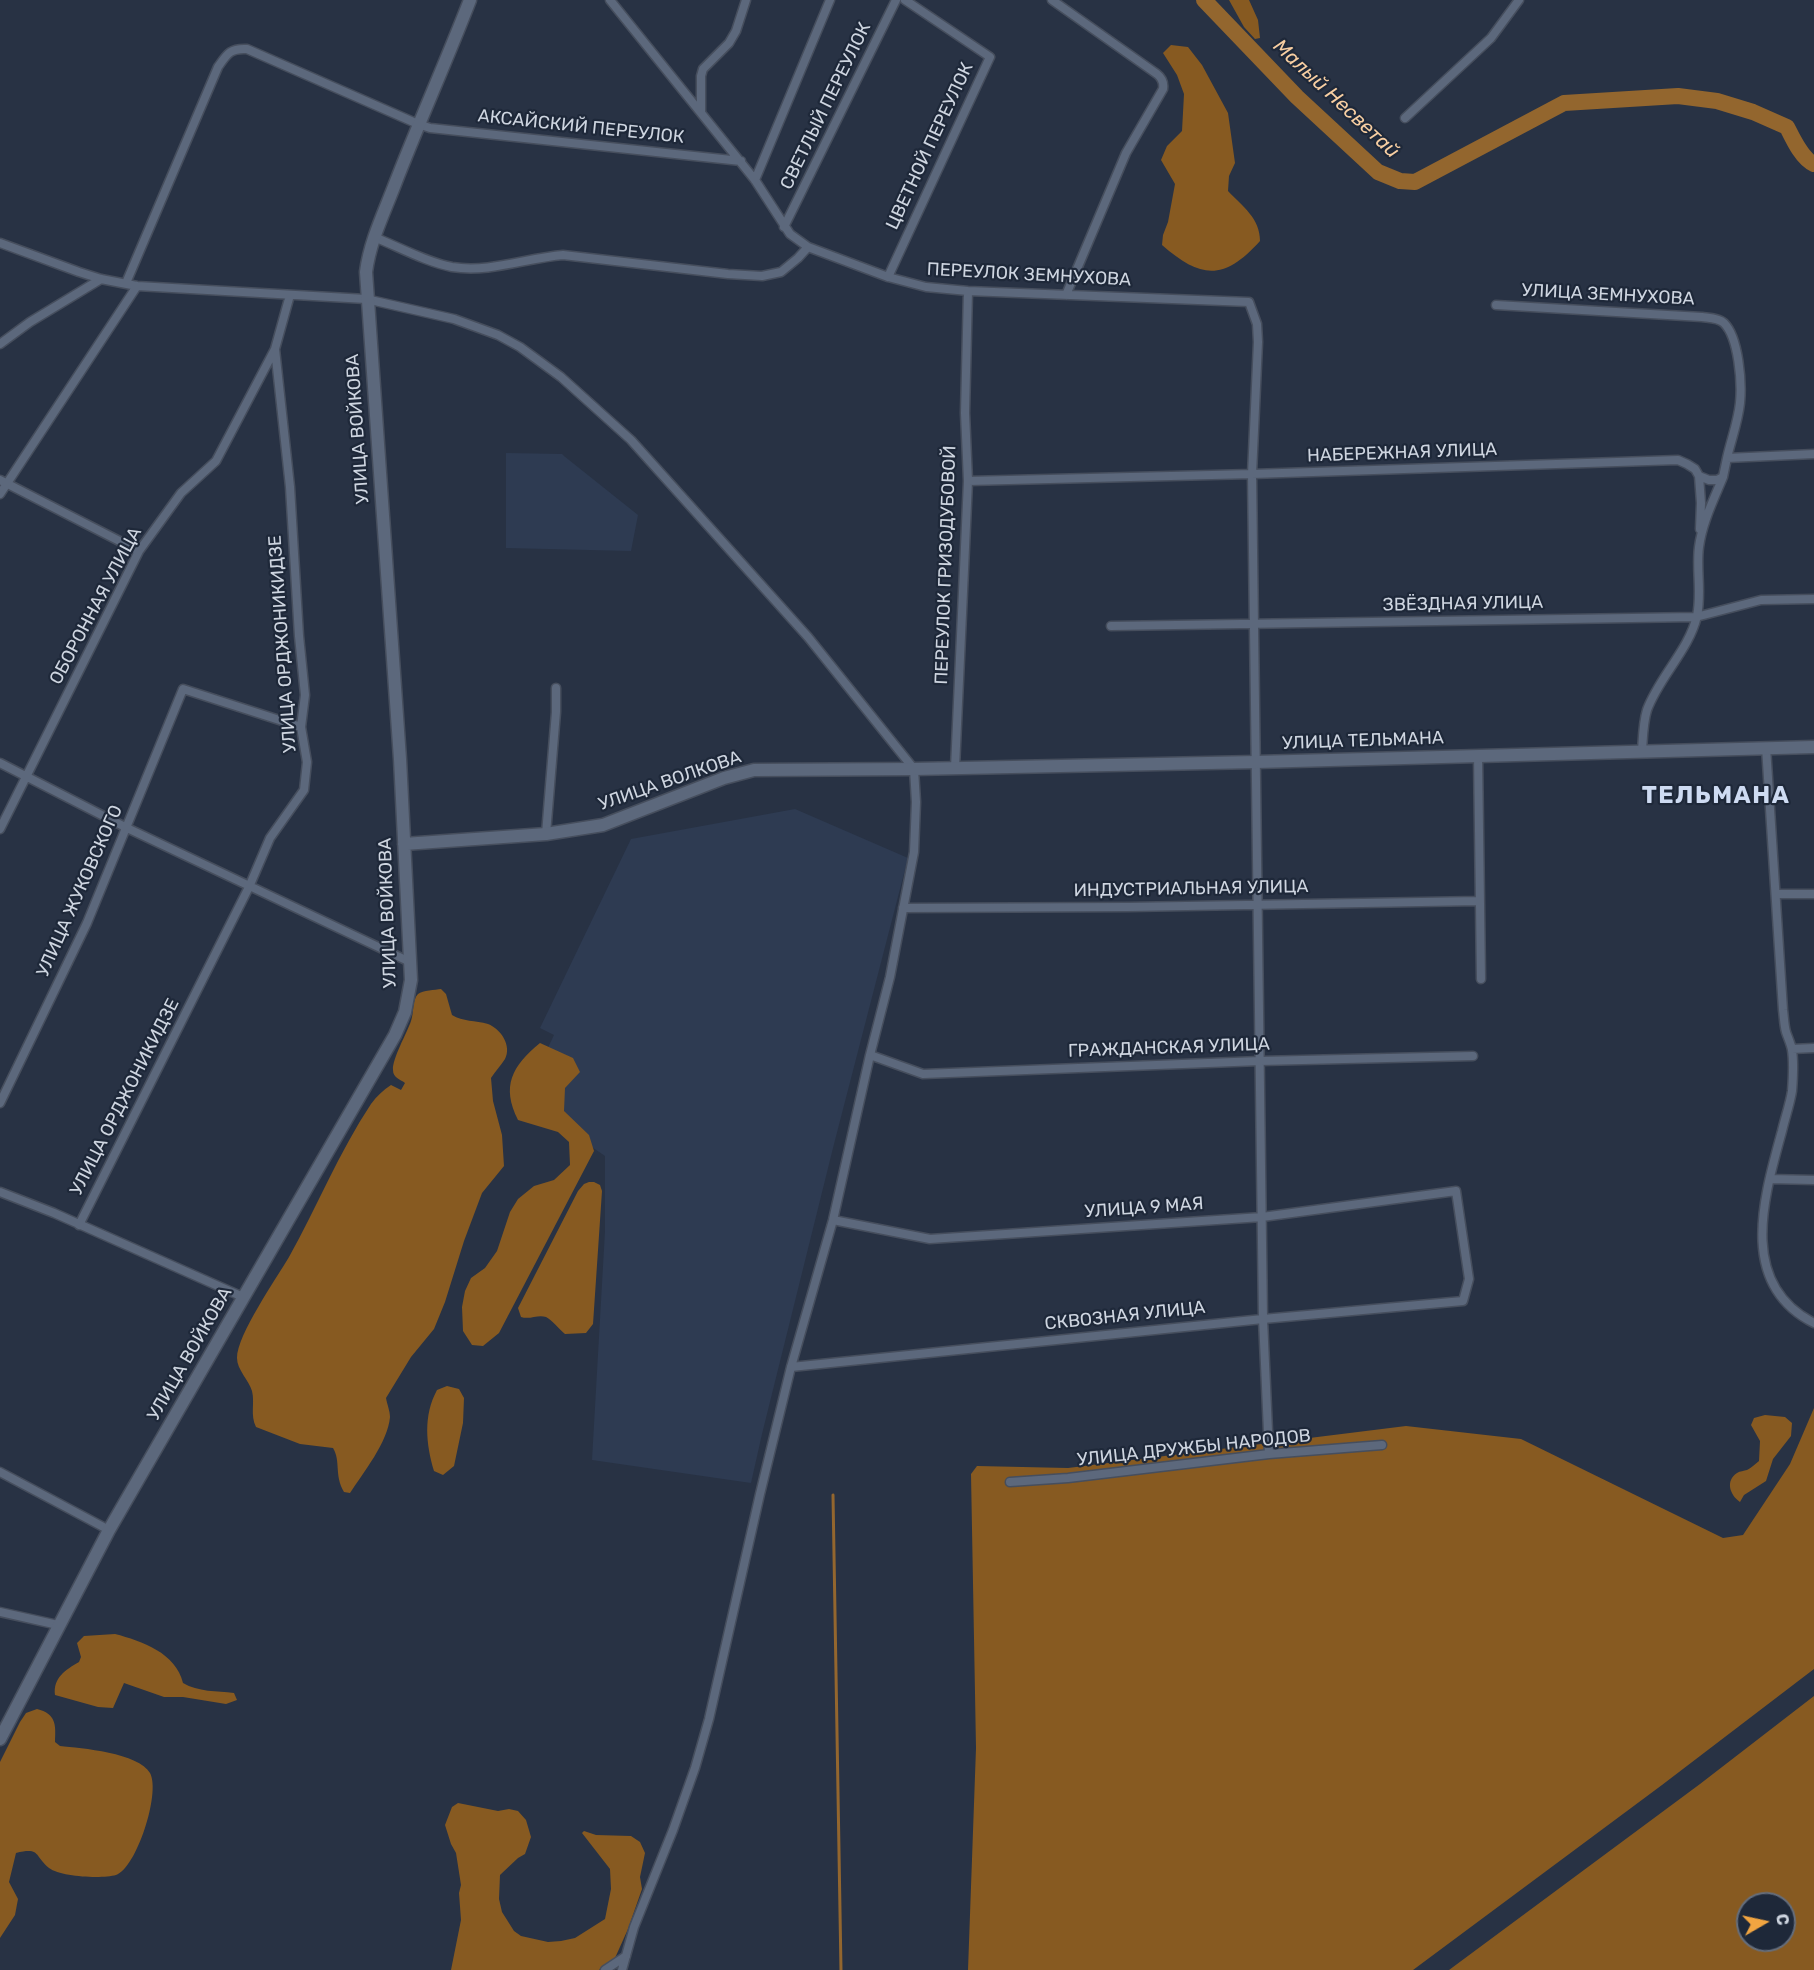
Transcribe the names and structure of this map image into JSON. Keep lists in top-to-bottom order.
{
  "streets": {
    "street": [
      "СВЕТЛЫЙ ПЕРЕУЛОК",
      "АКСАЙСКИЙ ПЕРЕУЛОК",
      "ЦВЕТНОЙ ПЕРЕУЛОК",
      "ПЕРЕУЛОК ЗЕМНУХОВА",
      "УЛИЦА ЗЕМНУХОВА",
      "УЛИЦА ВОЙКОВА",
      "НАБЕРЕЖНАЯ УЛИЦА",
      "ПЕРЕУЛОК ГРИЗОДУБОВОЙ",
      "ЗВЁЗДНАЯ УЛИЦА",
      "ОБОРОННАЯ УЛИЦА",
      "УЛИЦА ОРДЖОНИКИДЗЕ",
      "УЛИЦА ТЕЛЬМАНА",
      "УЛИЦА ВОЛКОВА",
      "ИНДУСТРИАЛЬНАЯ УЛИЦА",
      "УЛИЦА ЖУКОВСКОГО",
      "ГРАЖДАНСКАЯ УЛИЦА",
      "УЛИЦА 9 МАЯ",
      "СКВОЗНАЯ УЛИЦА",
      "УЛИЦА ДРУЖБЫ НАРОДОВ"
    ]
  },
  "crossings": [
    ["СВЕТЛЫЙ ПЕРЕУЛОК", "ПЕРЕУЛОК ЗЕМНУХОВА"],
    ["АКСАЙСКИЙ ПЕРЕУЛОК", "ПЕРЕУЛОК ЗЕМНУХОВА"],
    ["АКСАЙСКИЙ ПЕРЕУЛОК", "УЛИЦА ВОЙКОВА"],
    ["ЦВЕТНОЙ ПЕРЕУЛОК", "ПЕРЕУЛОК ЗЕМНУХОВА"],
    ["ПЕРЕУЛОК ЗЕМНУХОВА", "НАБЕРЕЖНАЯ УЛИЦА"],
    ["ПЕРЕУЛОК ЗЕМНУХОВА", "ПЕРЕУЛОК ГРИЗОДУБОВОЙ"],
    ["УЛИЦА ВОЙКОВА", "УЛИЦА ВОЛКОВА"],
    ["НАБЕРЕЖНАЯ УЛИЦА", "ПЕРЕУЛОК ГРИЗОДУБОВОЙ"],
    ["ПЕРЕУЛОК ГРИЗОДУБОВОЙ", "УЛИЦА ТЕЛЬМАНА"],
    ["ОБОРОННАЯ УЛИЦА", "УЛИЦА ОРДЖОНИКИДЗЕ"],
    ["УЛИЦА ОРДЖОНИКИДЗЕ", "УЛИЦА ЖУКОВСКОГО"],
    ["УЛИЦА ТЕЛЬМАНА", "УЛИЦА ВОЛКОВА"],
    ["УЛИЦА 9 МАЯ", "СКВОЗНАЯ УЛИЦА"]
  ],
  "districts": ["ТЕЛЬМАНА"],
  "water": ["Малый Несветай"],
  "north": "right"
}
